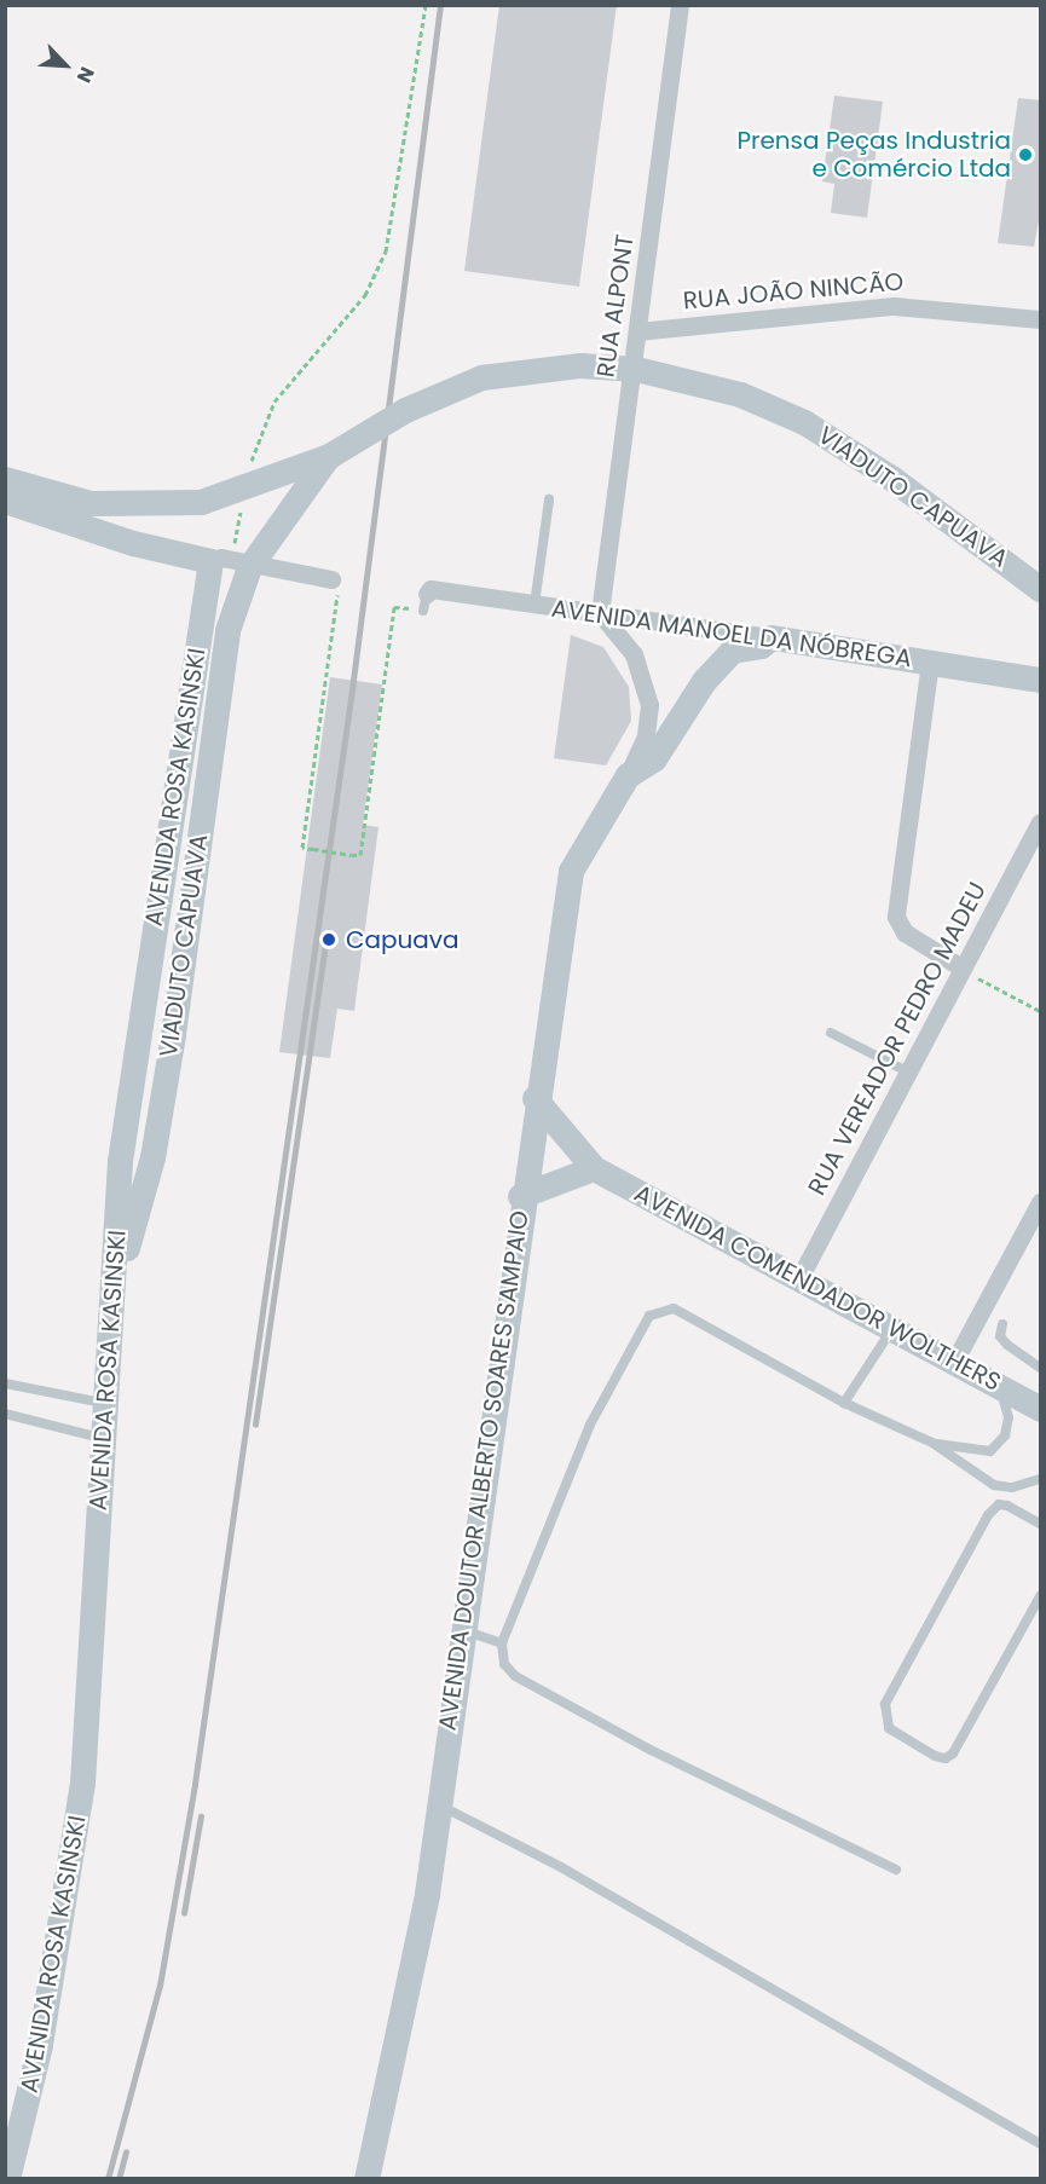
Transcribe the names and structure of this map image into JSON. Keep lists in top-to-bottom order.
{
  "streets": {
    "main road": [
      "VIADUTO CAPUAVA",
      "AVENIDA MANOEL DA NÓBREGA",
      "AVENIDA ROSA KASINSKI",
      "AVENIDA COMENDADOR WOLTHERS",
      "AVENIDA DOUTOR ALBERTO SOARES SAMPAIO"
    ],
    "street": ["RUA JOÃO NINCÃO", "RUA ALPONT", "RUA VEREADOR PEDRO MADEU"]
  },
  "crossings": [
    ["RUA JOÃO NINCÃO", "RUA ALPONT"],
    ["RUA ALPONT", "AVENIDA MANOEL DA NÓBREGA"],
    ["RUA ALPONT", "AVENIDA DOUTOR ALBERTO SOARES SAMPAIO"],
    ["VIADUTO CAPUAVA", "AVENIDA ROSA KASINSKI"],
    ["AVENIDA MANOEL DA NÓBREGA", "AVENIDA DOUTOR ALBERTO SOARES SAMPAIO"],
    ["RUA VEREADOR PEDRO MADEU", "AVENIDA COMENDADOR WOLTHERS"],
    ["AVENIDA COMENDADOR WOLTHERS", "AVENIDA DOUTOR ALBERTO SOARES SAMPAIO"]
  ],
  "places": ["Prensa Peças Industria e Comércio Ltda", "Capuava"],
  "north": "bottom right"
}
